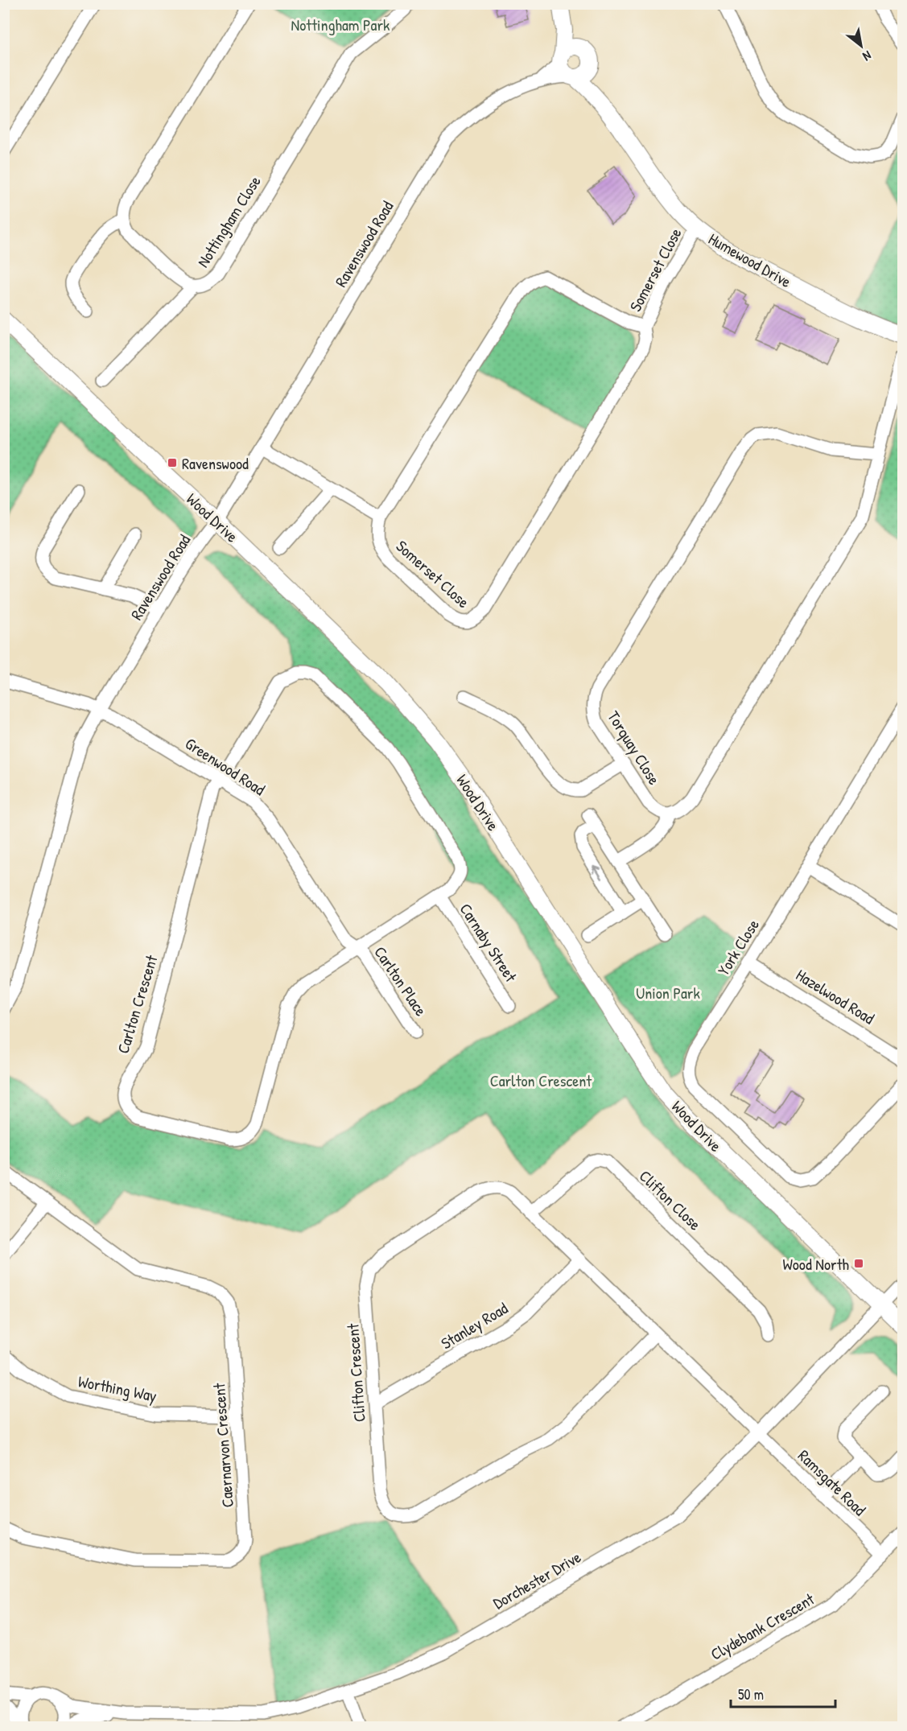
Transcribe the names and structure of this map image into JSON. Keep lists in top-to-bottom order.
{
  "streets": {
    "street": [
      "Nottingham Close",
      "Ravenswood Road",
      "Humewood Drive",
      "Somerset Close",
      "Wood Drive",
      "Torquay Close",
      "Greenwood Road",
      "Carnaby Street",
      "York Close",
      "Carlton Place",
      "Hazelwood Road",
      "Carlton Crescent",
      "Clifton Close",
      "Stanley Road",
      "Clifton Crescent",
      "Worthing Way",
      "Caernarvon Crescent",
      "Ramsgate Road",
      "Dorchester Drive",
      "Clydebank Crescent"
    ]
  },
  "crossings": [
    ["Ravenswood Road", "Humewood Drive"],
    ["Ravenswood Road", "Wood Drive"],
    ["Ravenswood Road", "Greenwood Road"],
    ["Humewood Drive", "Somerset Close"],
    ["Wood Drive", "Dorchester Drive"],
    ["Greenwood Road", "Carlton Place"],
    ["Greenwood Road", "Carlton Crescent"],
    ["Carnaby Street", "Carlton Crescent"],
    ["York Close", "Hazelwood Road"],
    ["Carlton Place", "Carlton Crescent"],
    ["Clifton Close", "Clifton Crescent"],
    ["Stanley Road", "Clifton Crescent"],
    ["Clifton Crescent", "Ramsgate Road"],
    ["Clifton Crescent", "Dorchester Drive"],
    ["Worthing Way", "Caernarvon Crescent"],
    ["Ramsgate Road", "Dorchester Drive"],
    ["Ramsgate Road", "Clydebank Crescent"]
  ],
  "parks": ["Nottingham Park", "Union Park", "Carlton Crescent"],
  "places": {
    "transit": ["Ravenswood", "Wood North"]
  },
  "scale_bar": "50 m",
  "north": "bottom right"
}
